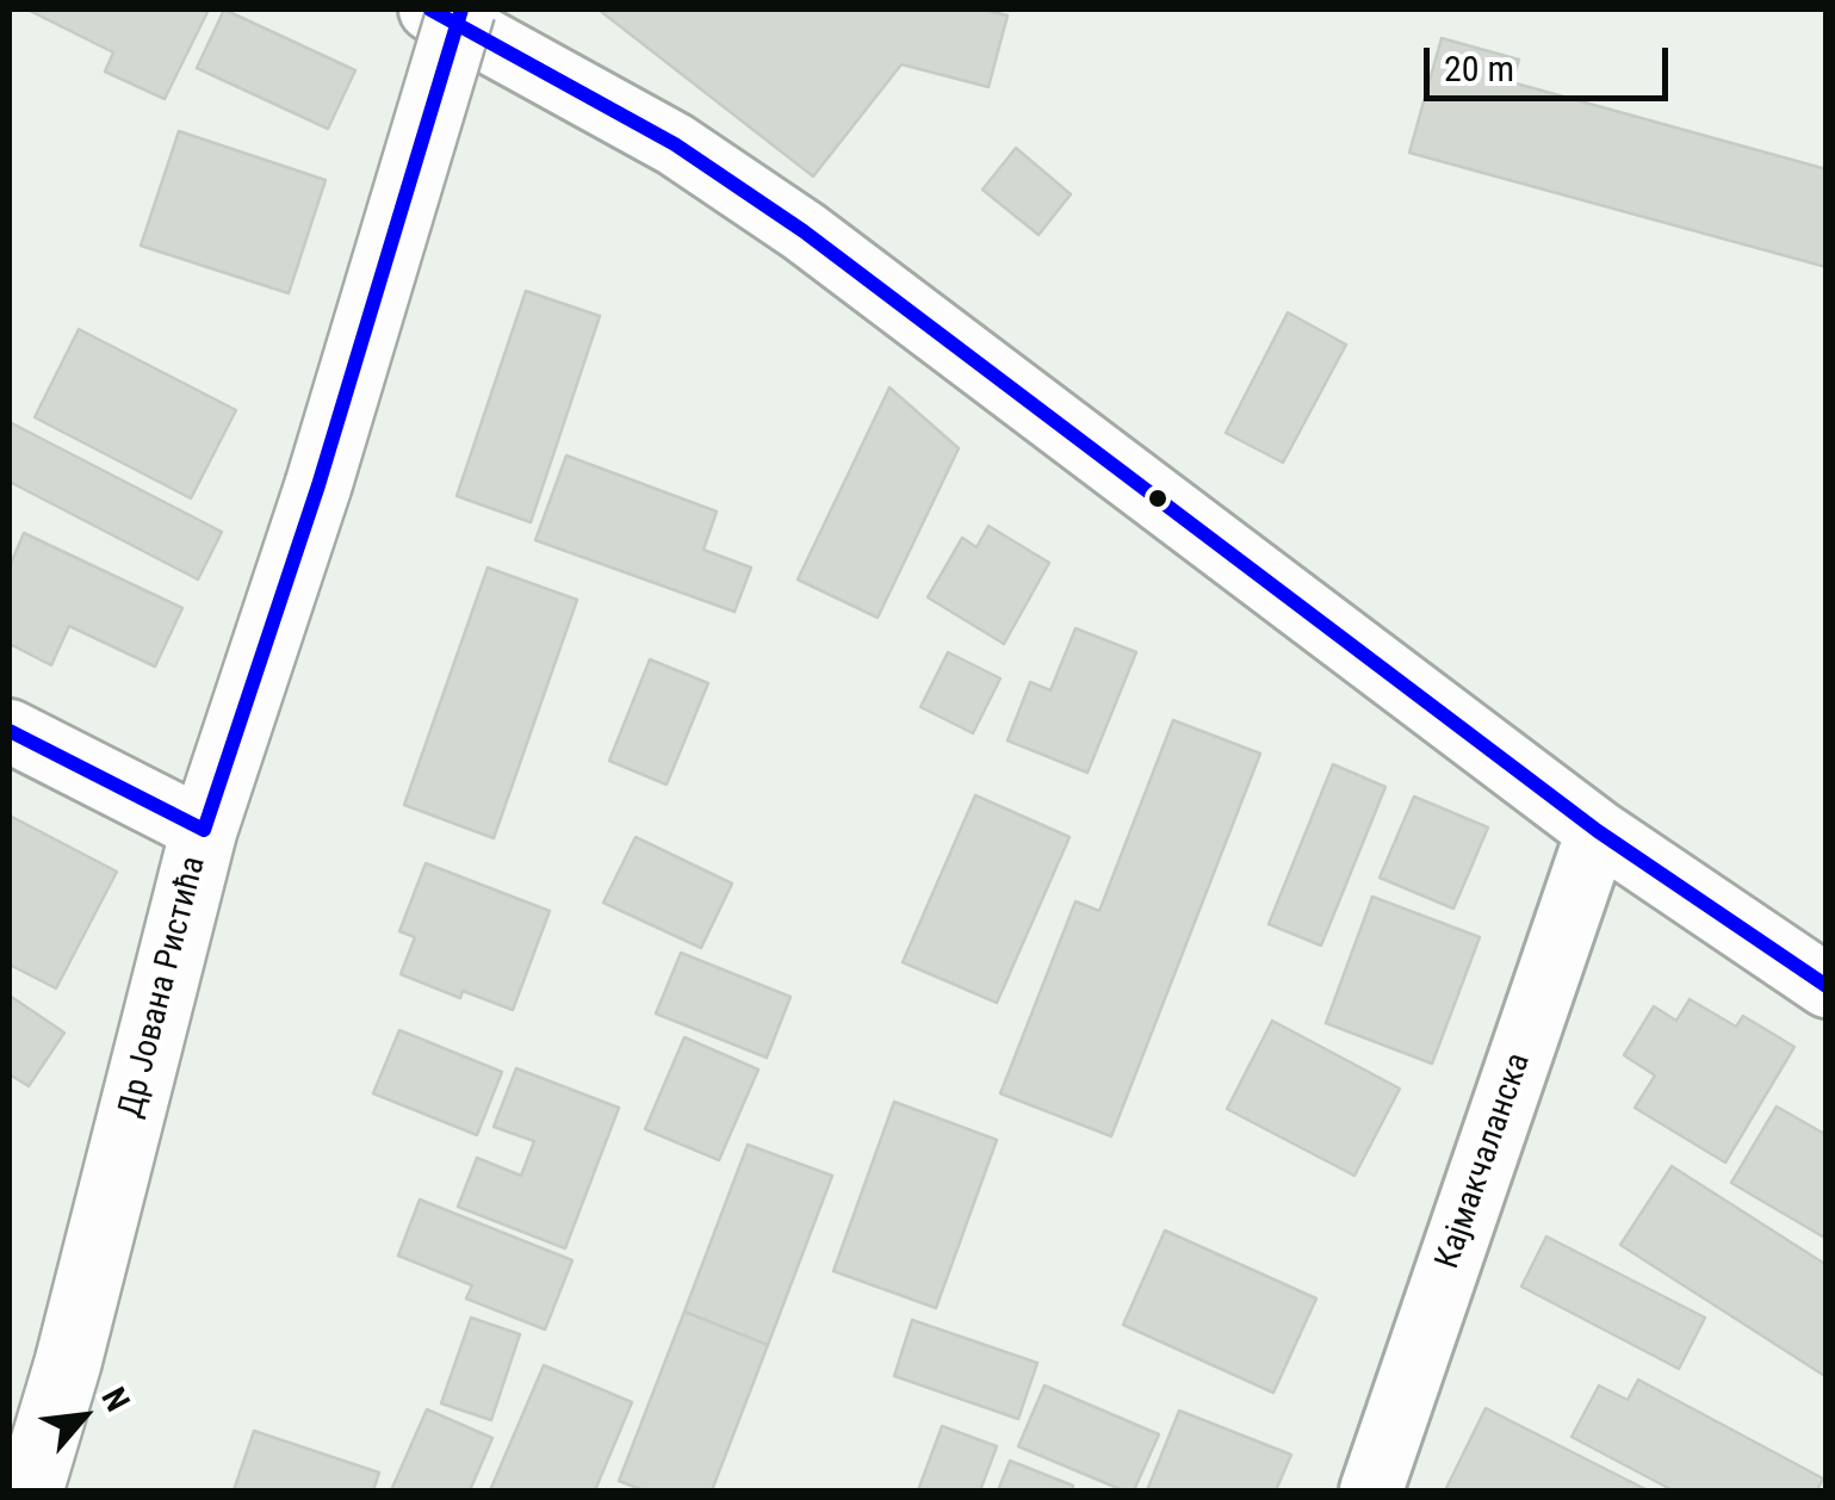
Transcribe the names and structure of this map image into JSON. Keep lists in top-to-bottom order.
{
  "streets": {
    "street": ["Др Јована Ристића", "Кајмакчаланска"]
  },
  "scale_bar": "20 m",
  "north": "top right"
}
